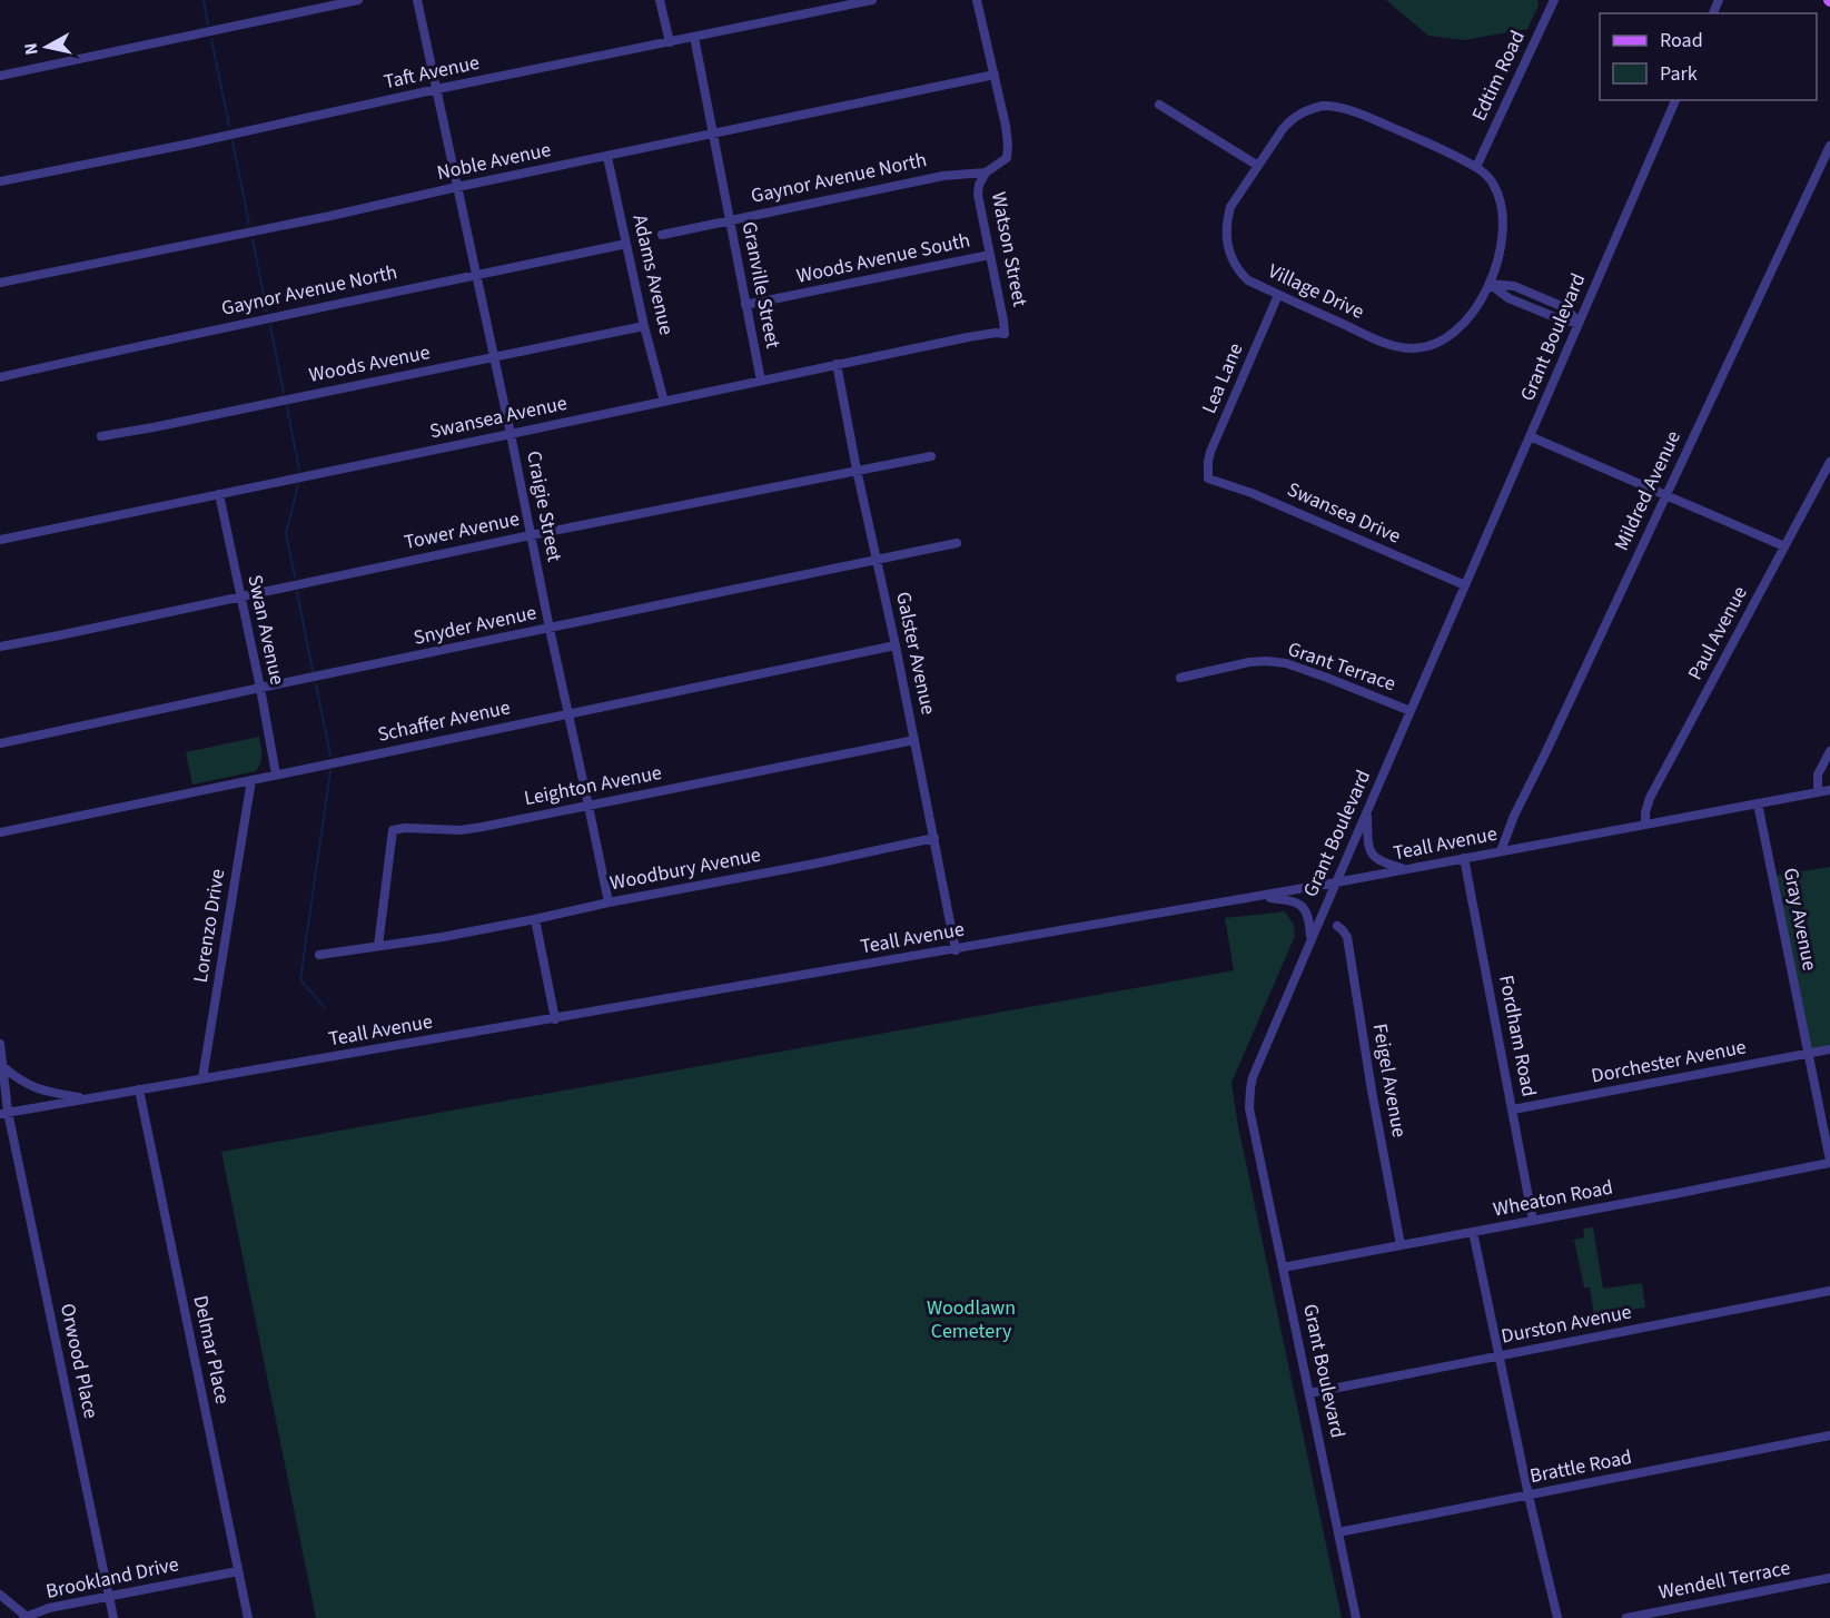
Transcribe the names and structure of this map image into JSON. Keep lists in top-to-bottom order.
{
  "streets": {
    "street": [
      "Taft Avenue",
      "Edtim Road",
      "Noble Avenue",
      "Gaynor Avenue North",
      "Watson Street",
      "Woods Avenue South",
      "Adams Avenue",
      "Granville Street",
      "Village Drive",
      "Grant Boulevard",
      "Woods Avenue",
      "Lea Lane",
      "Swansea Avenue",
      "Mildred Avenue",
      "Craigie Street",
      "Swansea Drive",
      "Tower Avenue",
      "Snyder Avenue",
      "Swan Avenue",
      "Paul Avenue",
      "Galster Avenue",
      "Grant Terrace",
      "Schaffer Avenue",
      "Leighton Avenue",
      "Teall Avenue",
      "Woodbury Avenue",
      "Gray Avenue",
      "Lorenzo Drive",
      "Fordham Road",
      "Dorchester Avenue",
      "Feigel Avenue",
      "Wheaton Road",
      "Durston Avenue",
      "Delmar Place",
      "Orwood Place",
      "Brattle Road",
      "Brookland Drive",
      "Wendell Terrace"
    ]
  },
  "crossings": [
    ["Taft Avenue", "Granville Street"],
    ["Taft Avenue", "Craigie Street"],
    ["Edtim Road", "Village Drive"],
    ["Noble Avenue", "Adams Avenue"],
    ["Noble Avenue", "Granville Street"],
    ["Noble Avenue", "Craigie Street"],
    ["Gaynor Avenue North", "Watson Street"],
    ["Gaynor Avenue North", "Adams Avenue"],
    ["Gaynor Avenue North", "Granville Street"],
    ["Gaynor Avenue North", "Craigie Street"],
    ["Watson Street", "Woods Avenue South"],
    ["Watson Street", "Swansea Avenue"],
    ["Woods Avenue South", "Granville Street"],
    ["Adams Avenue", "Woods Avenue"],
    ["Adams Avenue", "Swansea Avenue"],
    ["Granville Street", "Swansea Avenue"],
    ["Village Drive", "Lea Lane"],
    ["Grant Boulevard", "Swansea Drive"],
    ["Grant Boulevard", "Grant Terrace"],
    ["Grant Boulevard", "Teall Avenue"],
    ["Grant Boulevard", "Wheaton Road"],
    ["Grant Boulevard", "Durston Avenue"],
    ["Grant Boulevard", "Brattle Road"],
    ["Woods Avenue", "Craigie Street"],
    ["Lea Lane", "Swansea Drive"],
    ["Swansea Avenue", "Craigie Street"],
    ["Swansea Avenue", "Swan Avenue"],
    ["Swansea Avenue", "Galster Avenue"],
    ["Mildred Avenue", "Teall Avenue"],
    ["Craigie Street", "Tower Avenue"],
    ["Craigie Street", "Snyder Avenue"],
    ["Craigie Street", "Schaffer Avenue"],
    ["Craigie Street", "Leighton Avenue"],
    ["Craigie Street", "Woodbury Avenue"],
    ["Tower Avenue", "Swan Avenue"],
    ["Tower Avenue", "Galster Avenue"],
    ["Snyder Avenue", "Swan Avenue"],
    ["Snyder Avenue", "Galster Avenue"],
    ["Swan Avenue", "Schaffer Avenue"],
    ["Paul Avenue", "Teall Avenue"],
    ["Galster Avenue", "Schaffer Avenue"],
    ["Galster Avenue", "Leighton Avenue"],
    ["Galster Avenue", "Teall Avenue"],
    ["Galster Avenue", "Woodbury Avenue"],
    ["Schaffer Avenue", "Lorenzo Drive"],
    ["Leighton Avenue", "Woodbury Avenue"],
    ["Teall Avenue", "Gray Avenue"],
    ["Teall Avenue", "Lorenzo Drive"],
    ["Teall Avenue", "Fordham Road"],
    ["Teall Avenue", "Delmar Place"],
    ["Teall Avenue", "Orwood Place"],
    ["Gray Avenue", "Dorchester Avenue"],
    ["Gray Avenue", "Wheaton Road"],
    ["Fordham Road", "Dorchester Avenue"],
    ["Fordham Road", "Wheaton Road"],
    ["Feigel Avenue", "Wheaton Road"],
    ["Delmar Place", "Brookland Drive"],
    ["Orwood Place", "Brookland Drive"]
  ],
  "parks": ["Woodlawn Cemetery"],
  "legend": ["Road", "Park"],
  "north": "left"
}
